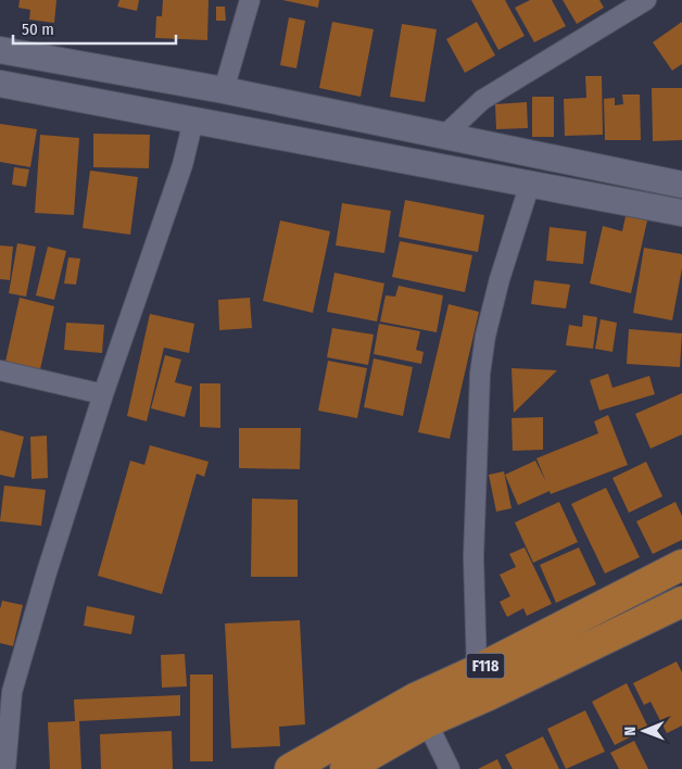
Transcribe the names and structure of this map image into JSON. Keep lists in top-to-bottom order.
{
  "streets": {
    "main road": ["F118"]
  },
  "scale_bar": "50 m",
  "north": "left"
}
